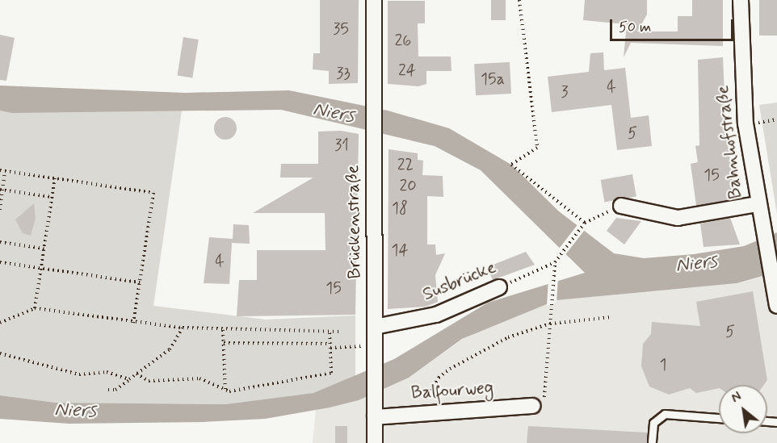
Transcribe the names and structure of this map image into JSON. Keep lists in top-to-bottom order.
{
  "streets": {
    "street": [
      "Bahnhofstraße",
      "Brückenstraße",
      "Susbrücke",
      "Balfourweg"
    ]
  },
  "crossings": [
    ["Brückenstraße", "Susbrücke"],
    ["Brückenstraße", "Balfourweg"]
  ],
  "water": ["Niers"],
  "house_numbers": [
    "35",
    "26",
    "24",
    "33",
    "15a",
    "4",
    "3",
    "5",
    "31",
    "22",
    "15",
    "20",
    "18",
    "14",
    "4",
    "15",
    "5",
    "1"
  ],
  "scale_bar": "50 m",
  "north": "top left"
}
